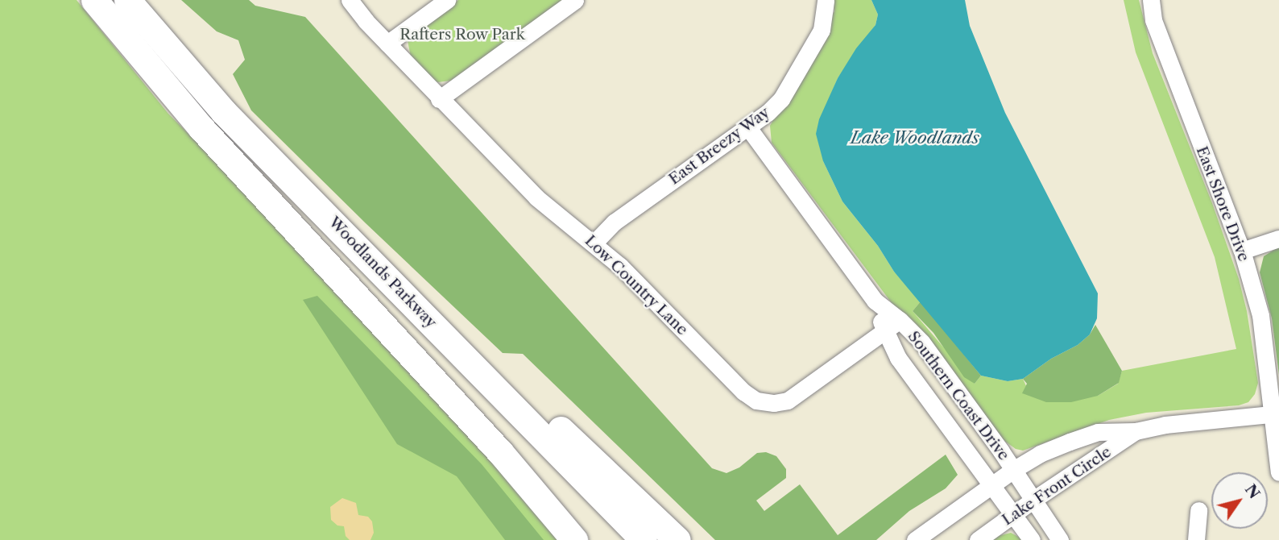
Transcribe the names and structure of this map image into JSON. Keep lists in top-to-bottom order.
{
  "streets": {
    "main road": ["Woodlands Parkway"],
    "street": [
      "East Breezy Way",
      "East Shore Drive",
      "Low Country Lane",
      "Southern Coast Drive",
      "Lake Front Circle"
    ]
  },
  "crossings": [
    ["East Breezy Way", "Low Country Lane"],
    ["East Breezy Way", "Southern Coast Drive"],
    ["East Shore Drive", "Lake Front Circle"],
    ["Low Country Lane", "Southern Coast Drive"],
    ["Southern Coast Drive", "Lake Front Circle"]
  ],
  "water": ["Lake Woodlands"],
  "parks": ["Rafters Row Park"],
  "north": "top right"
}
